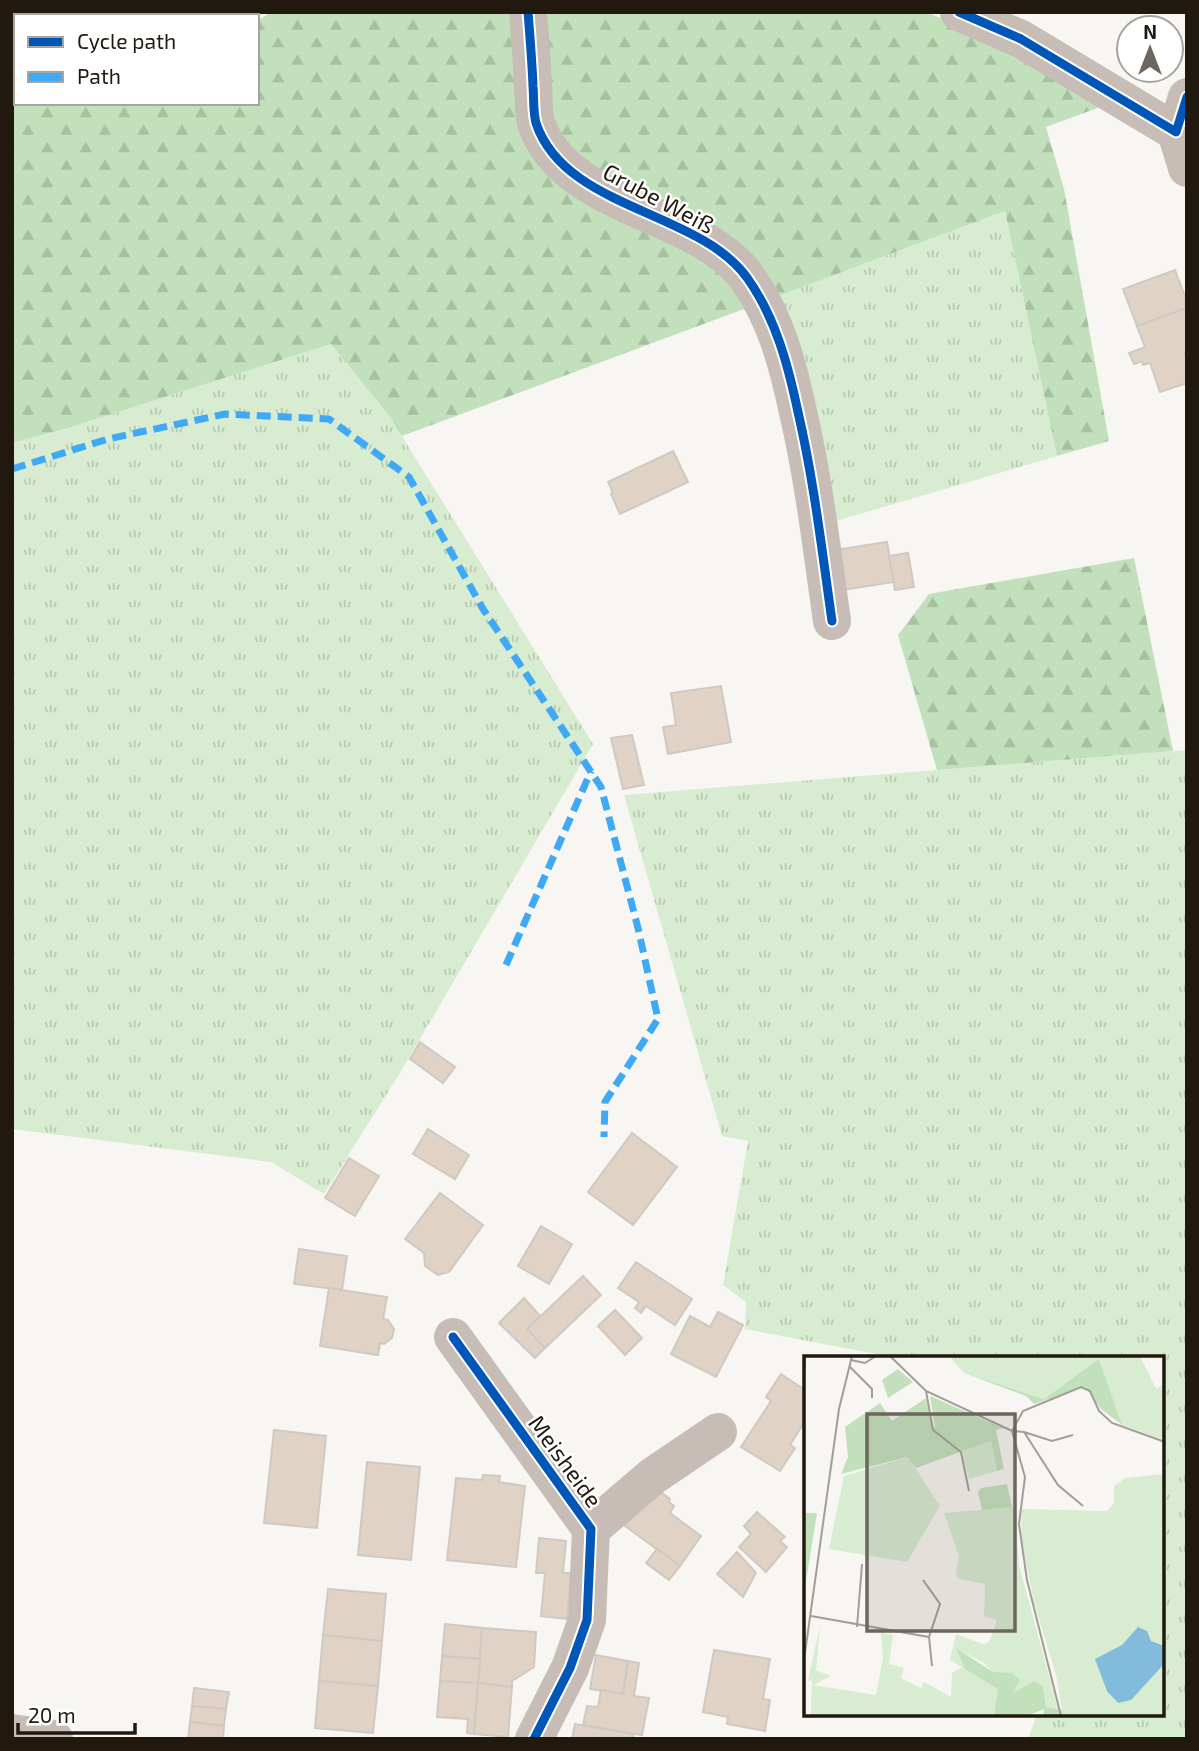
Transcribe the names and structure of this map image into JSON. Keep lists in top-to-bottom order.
{
  "streets": {
    "street": ["Grube Weiß", "Meisheide"]
  },
  "legend": ["Cycle path", "Path"],
  "scale_bar": "20 m",
  "north": "top"
}
